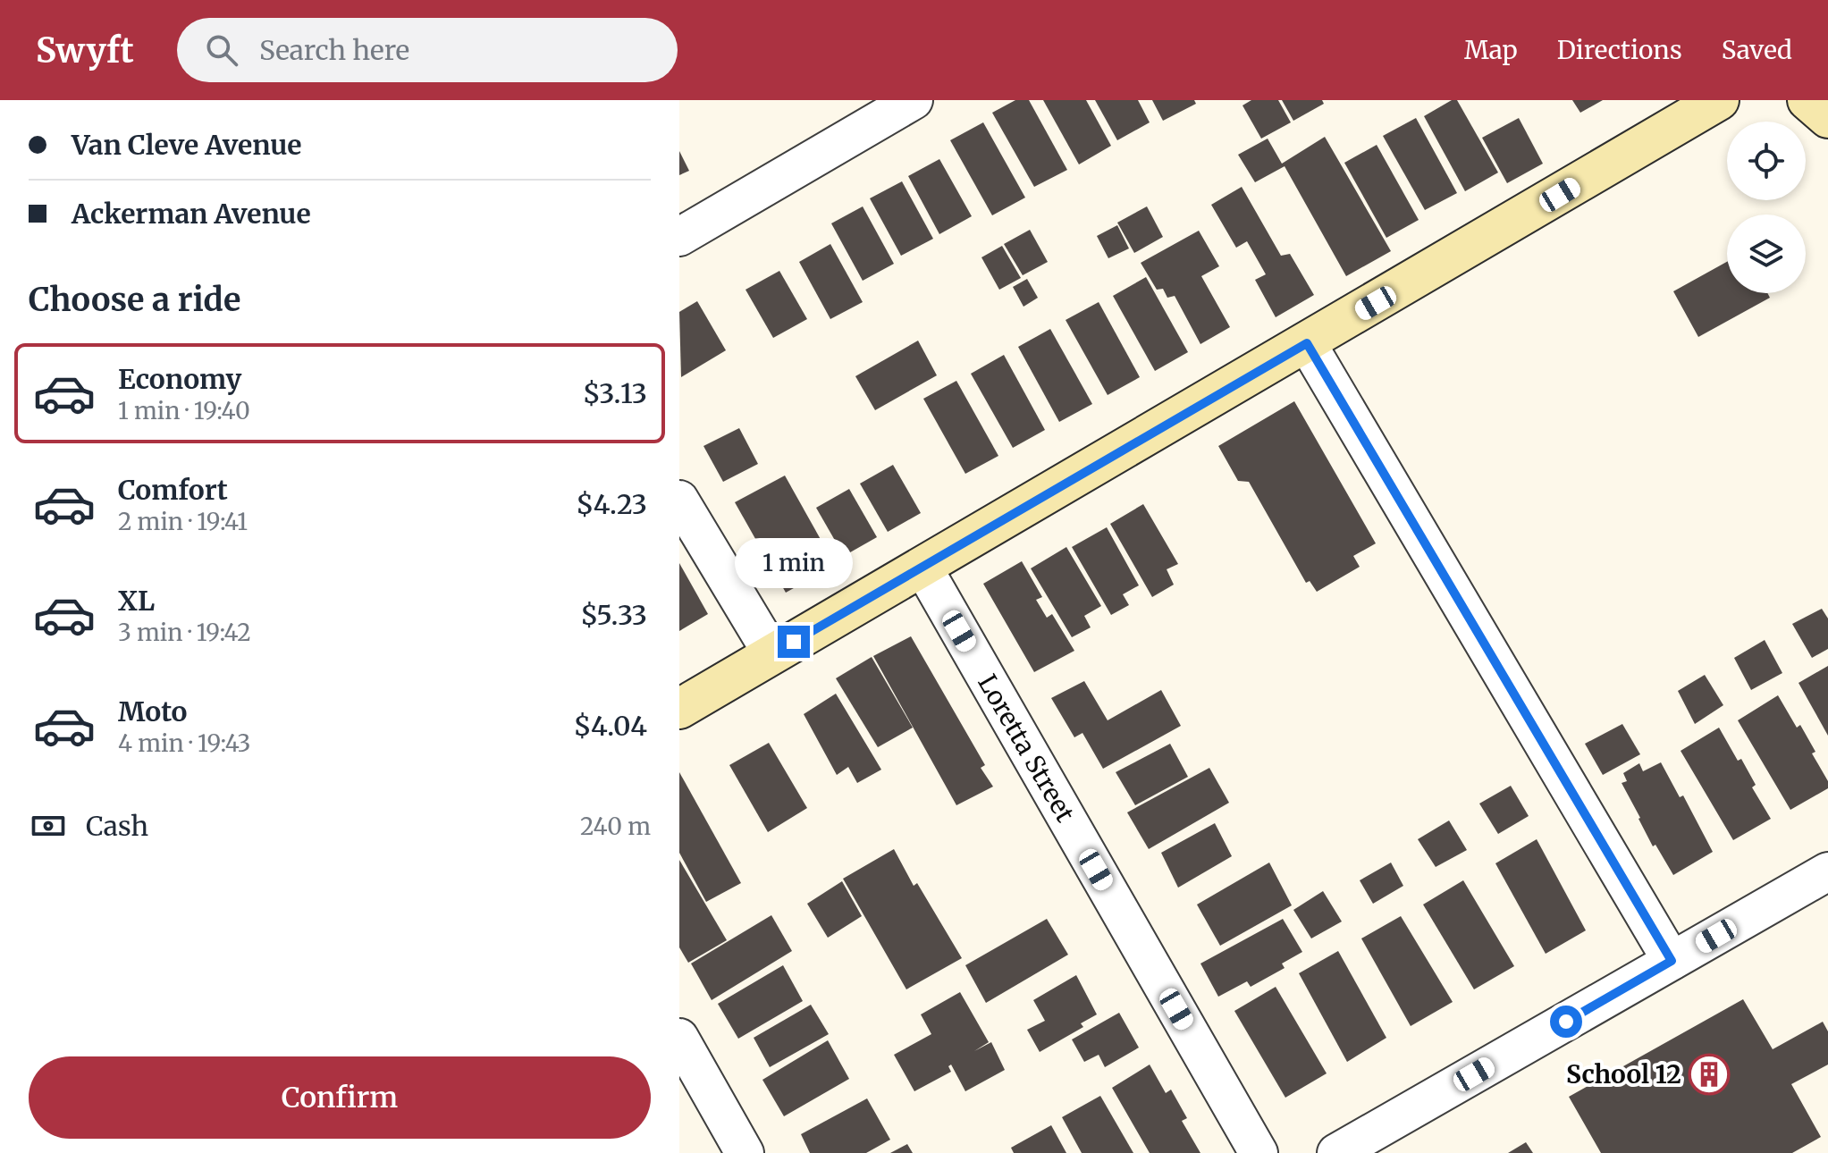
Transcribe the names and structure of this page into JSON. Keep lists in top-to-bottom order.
{
  "streets": {
    "street": ["Loretta Street"]
  },
  "places": {
    "building": ["School 12"]
  },
  "page": {
    "header": "Swyft",
    "search": "Search here",
    "nav": ["Map", "Directions", "Saved"],
    "banner": ["Van Cleve Avenue", "Ackerman Avenue"],
    "heading": "Choose a ride",
    "list": [
      {
        "name": "Economy",
        "note": "1 min · 19:40",
        "value": "$3.13"
      },
      {
        "name": "Comfort",
        "note": "2 min · 19:41",
        "value": "$4.23"
      },
      {
        "name": "XL",
        "note": "3 min · 19:42",
        "value": "$5.33"
      },
      {
        "name": "Moto",
        "note": "4 min · 19:43",
        "value": "$4.04"
      }
    ],
    "bubble": "1 min",
    "pay": ["Cash", "240 m"],
    "buttons": "Confirm"
  }
}
